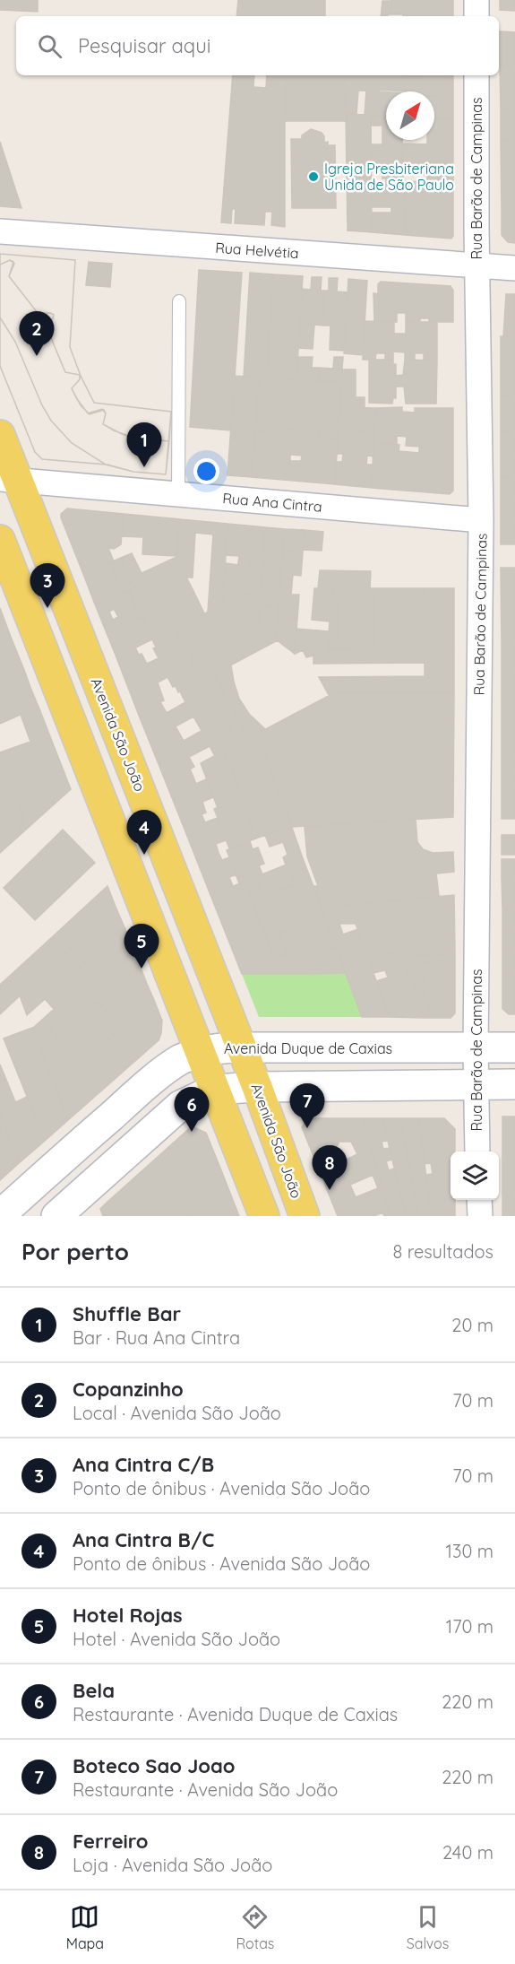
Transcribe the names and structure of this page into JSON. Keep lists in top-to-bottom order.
{
  "streets": {
    "main road": ["Avenida São João", "Avenida Duque de Caxias"],
    "street": ["Rua Barão de Campinas", "Rua Helvétia", "Rua Ana Cintra"]
  },
  "crossings": [
    ["Rua Barão de Campinas", "Rua Helvétia"],
    ["Rua Barão de Campinas", "Rua Ana Cintra"],
    ["Rua Barão de Campinas", "Avenida Duque de Caxias"],
    ["Rua Ana Cintra", "Avenida São João"],
    ["Avenida São João", "Avenida Duque de Caxias"]
  ],
  "places": ["Igreja Presbiteriana Unida de São Paulo"],
  "north": "top right",
  "page": {
    "search": "Pesquisar aqui",
    "pins": [
      "2",
      "1",
      "3",
      "4",
      "5",
      "7",
      "6",
      "8"
    ],
    "heading": ["Por perto", "8 resultados"],
    "list": [
      {
        "mark": "1",
        "name": "Shuffle Bar",
        "note": "Bar · Rua Ana Cintra",
        "value": "20 m"
      },
      {
        "mark": "2",
        "name": "Copanzinho",
        "note": "Local · Avenida São João",
        "value": "70 m"
      },
      {
        "mark": "3",
        "name": "Ana Cintra C/B",
        "note": "Ponto de ônibus · Avenida São João",
        "value": "70 m"
      },
      {
        "mark": "4",
        "name": "Ana Cintra B/C",
        "note": "Ponto de ônibus · Avenida São João",
        "value": "130 m"
      },
      {
        "mark": "5",
        "name": "Hotel Rojas",
        "note": "Hotel · Avenida São João",
        "value": "170 m"
      },
      {
        "mark": "6",
        "name": "Bela",
        "note": "Restaurante · Avenida Duque de Caxias",
        "value": "220 m"
      },
      {
        "mark": "7",
        "name": "Boteco Sao Joao",
        "note": "Restaurante · Avenida São João",
        "value": "220 m"
      },
      {
        "mark": "8",
        "name": "Ferreiro",
        "note": "Loja · Avenida São João",
        "value": "240 m"
      }
    ],
    "nav": ["Mapa", "Rotas", "Salvos"]
  }
}
